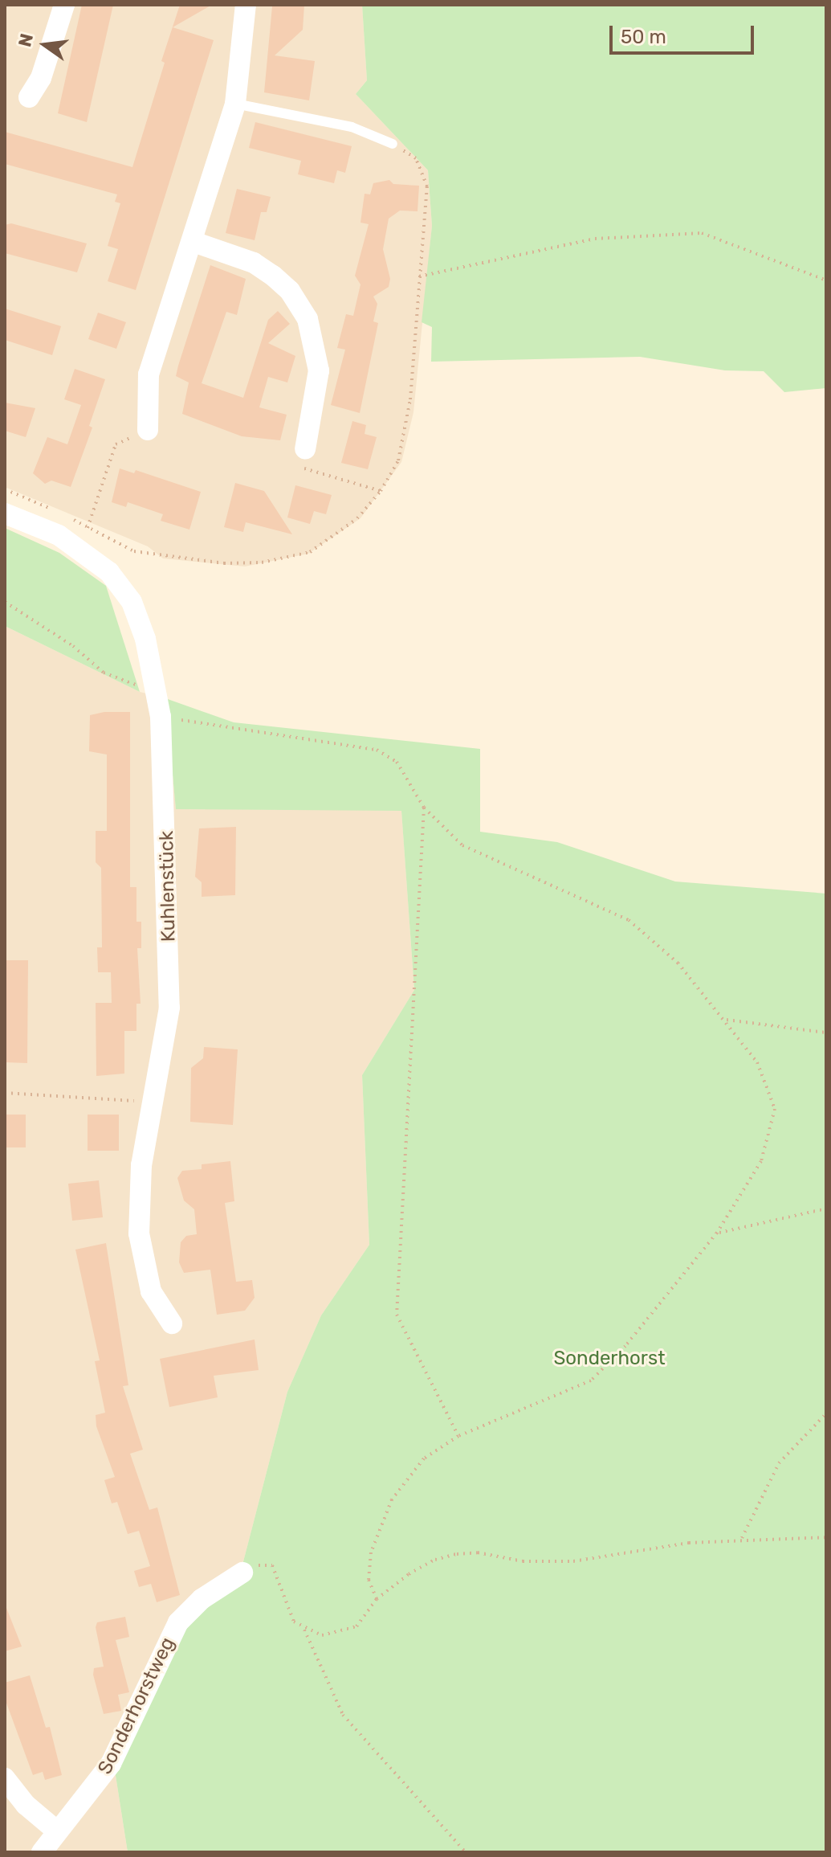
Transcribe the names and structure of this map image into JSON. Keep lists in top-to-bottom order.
{
  "streets": {
    "street": ["Kuhlenstück", "Sonderhorstweg"]
  },
  "parks": ["Sonderhorst"],
  "scale_bar": "50 m",
  "north": "left"
}
